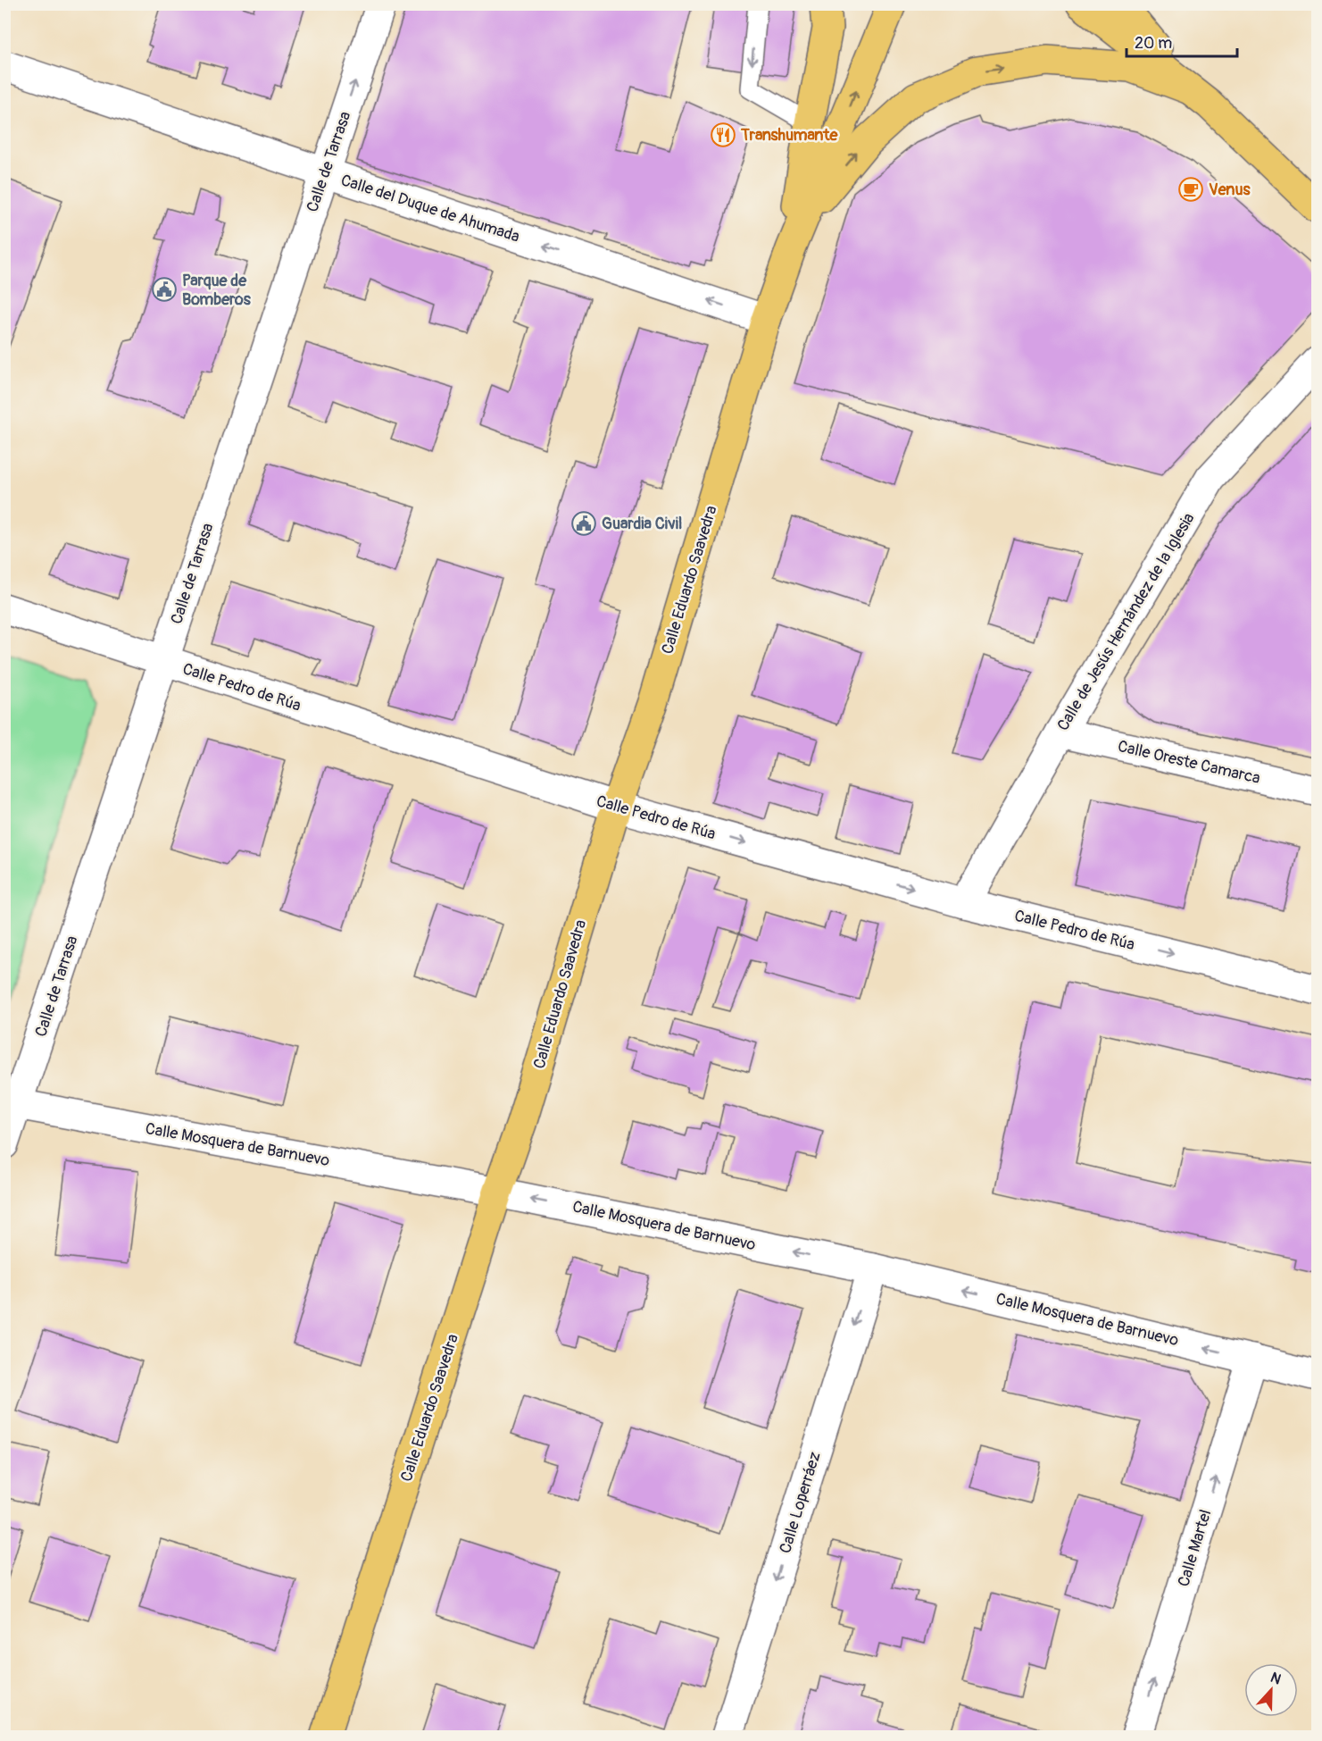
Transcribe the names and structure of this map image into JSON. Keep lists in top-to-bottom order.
{
  "streets": {
    "main road": ["Calle Eduardo Saavedra"],
    "street": [
      "Calle de Tarrasa",
      "Calle del Duque de Ahumada",
      "Calle de Jesús Hernández de la Iglesia",
      "Calle Pedro de Rúa",
      "Calle Oreste Camarca",
      "Calle Mosquera de Barnuevo",
      "Calle Loperráez",
      "Calle Martel"
    ]
  },
  "crossings": [
    ["Calle de Tarrasa", "Calle del Duque de Ahumada"],
    ["Calle de Tarrasa", "Calle Pedro de Rúa"],
    ["Calle de Tarrasa", "Calle Mosquera de Barnuevo"],
    ["Calle del Duque de Ahumada", "Calle Eduardo Saavedra"],
    ["Calle Eduardo Saavedra", "Calle Pedro de Rúa"],
    ["Calle Eduardo Saavedra", "Calle Mosquera de Barnuevo"],
    ["Calle de Jesús Hernández de la Iglesia", "Calle Pedro de Rúa"],
    ["Calle de Jesús Hernández de la Iglesia", "Calle Oreste Camarca"],
    ["Calle Mosquera de Barnuevo", "Calle Loperráez"],
    ["Calle Mosquera de Barnuevo", "Calle Martel"]
  ],
  "one_way": [
    "Calle del Duque de Ahumada",
    "Calle Pedro de Rúa",
    "Calle Mosquera de Barnuevo",
    "Calle Loperráez",
    "Calle Martel"
  ],
  "places": {
    "restaurant": ["Transhumante"],
    "cafe": ["Venus"],
    "public building": ["Parque de Bomberos", "Guardia Civil"]
  },
  "scale_bar": "20 m",
  "north": "top"
}
